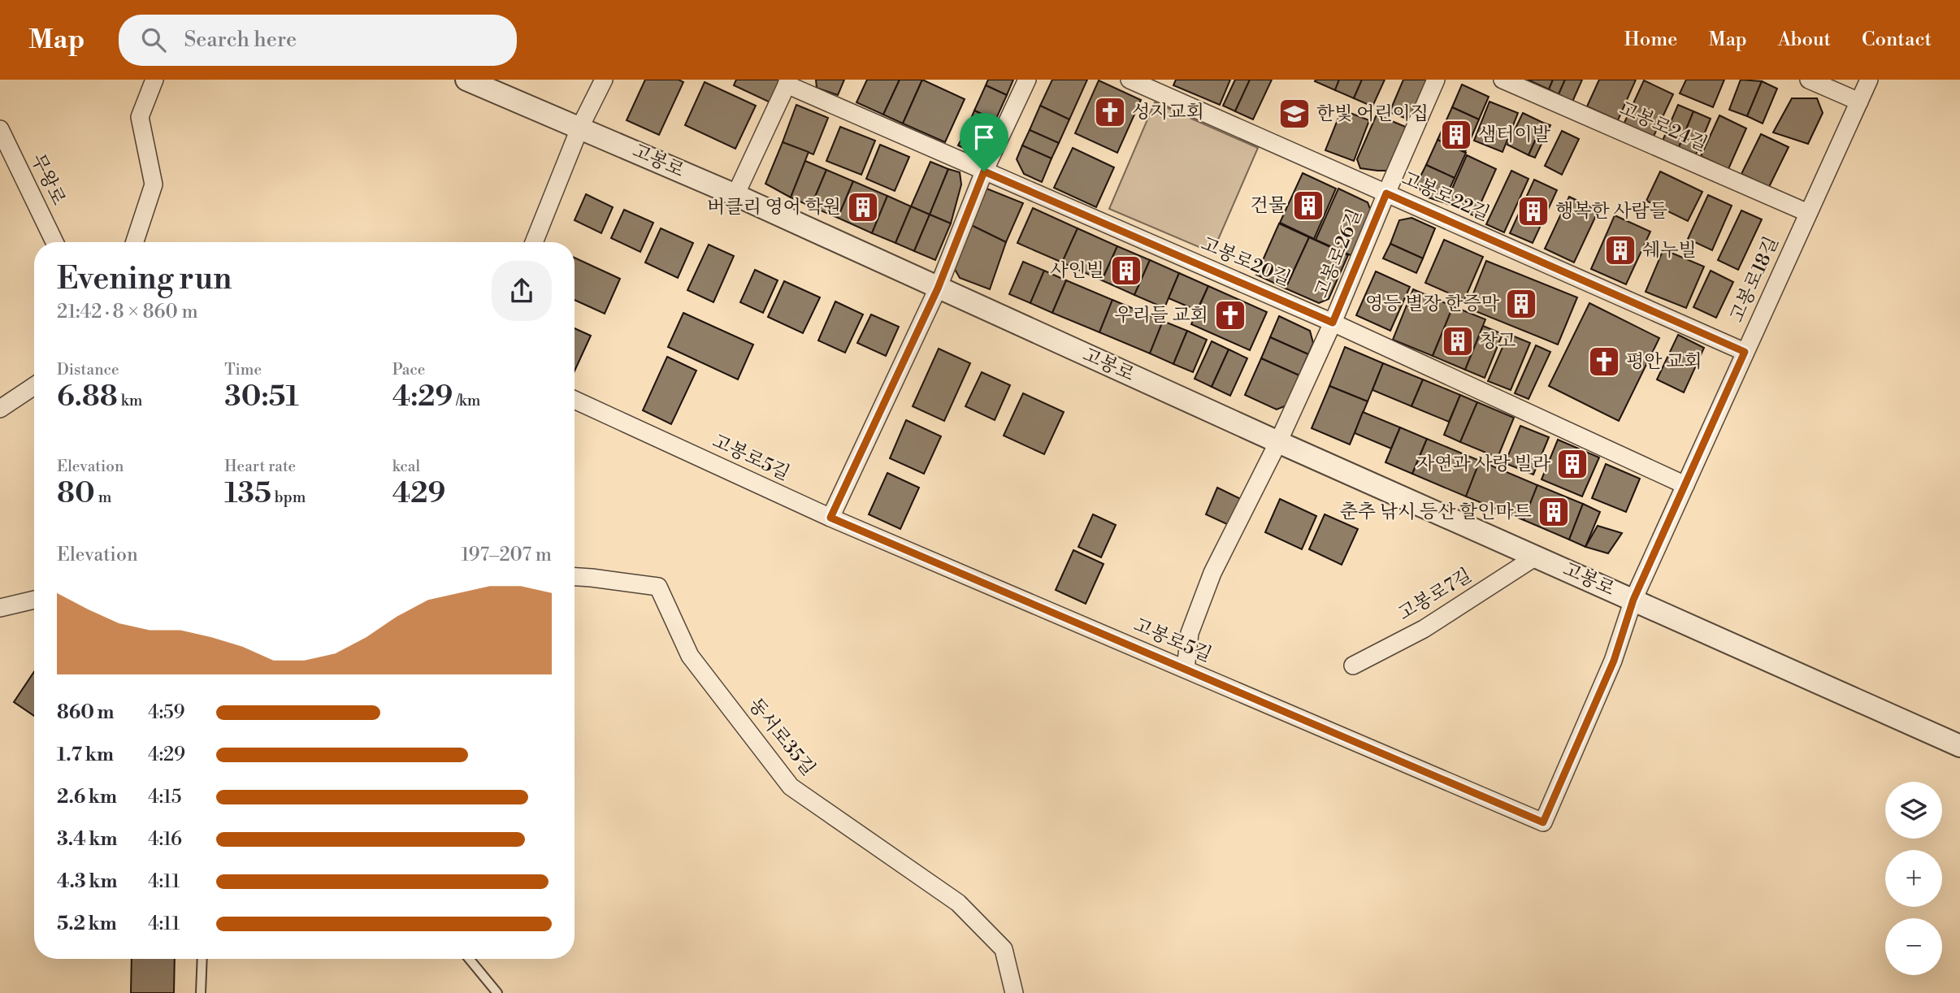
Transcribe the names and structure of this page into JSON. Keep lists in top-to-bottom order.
{
  "streets": {
    "street": [
      "고봉로24길",
      "고봉로",
      "무왕로",
      "고봉로22길",
      "고봉로26길",
      "고봉로20길",
      "고봉로18길",
      "고봉로5길",
      "고봉로7길",
      "동서로35길"
    ]
  },
  "crossings": [
    ["고봉로24길", "고봉로18길"],
    ["고봉로", "고봉로26길"],
    ["고봉로", "고봉로18길"],
    ["고봉로", "고봉로5길"],
    ["고봉로", "고봉로7길"],
    ["고봉로22길", "고봉로26길"],
    ["고봉로22길", "고봉로18길"],
    ["고봉로26길", "고봉로20길"],
    ["고봉로20길", "고봉로18길"],
    ["고봉로18길", "고봉로5길"]
  ],
  "places": {
    "church": ["성지교회", "우리들 교회", "평안 교회"],
    "school or university": ["한빛 어린이집"],
    "building": [
      "샘터이발",
      "건물",
      "버클리 영어 학원",
      "행복한 사람들",
      "쉐누빌",
      "사인빌",
      "영등 별장 한증막",
      "창고",
      "자연과 사랑 빌라",
      "춘추 낚시 등산 할인마트"
    ]
  },
  "page": {
    "header": "Map",
    "search": "Search here",
    "nav": [
      "Home",
      "Map",
      "About",
      "Contact"
    ],
    "heading": ["Evening run", "21:42 · 8 × 860 m"],
    "stats": [
      ["Distance", "6.88 km"],
      ["Time", "30:51"],
      ["Pace", "4:29 /km"],
      ["Elevation", "80 m"],
      ["Heart rate", "135 bpm"],
      ["kcal", "429"]
    ],
    "chart": ["Elevation", "197–207 m"],
    "list": [
      {
        "name": "860 m",
        "note": "4:59"
      },
      {
        "name": "1.7 km",
        "note": "4:29"
      },
      {
        "name": "2.6 km",
        "note": "4:15"
      },
      {
        "name": "3.4 km",
        "note": "4:16"
      },
      {
        "name": "4.3 km",
        "note": "4:11"
      },
      {
        "name": "5.2 km",
        "note": "4:11"
      }
    ],
    "map_buttons": ["+", "−"]
  }
}
